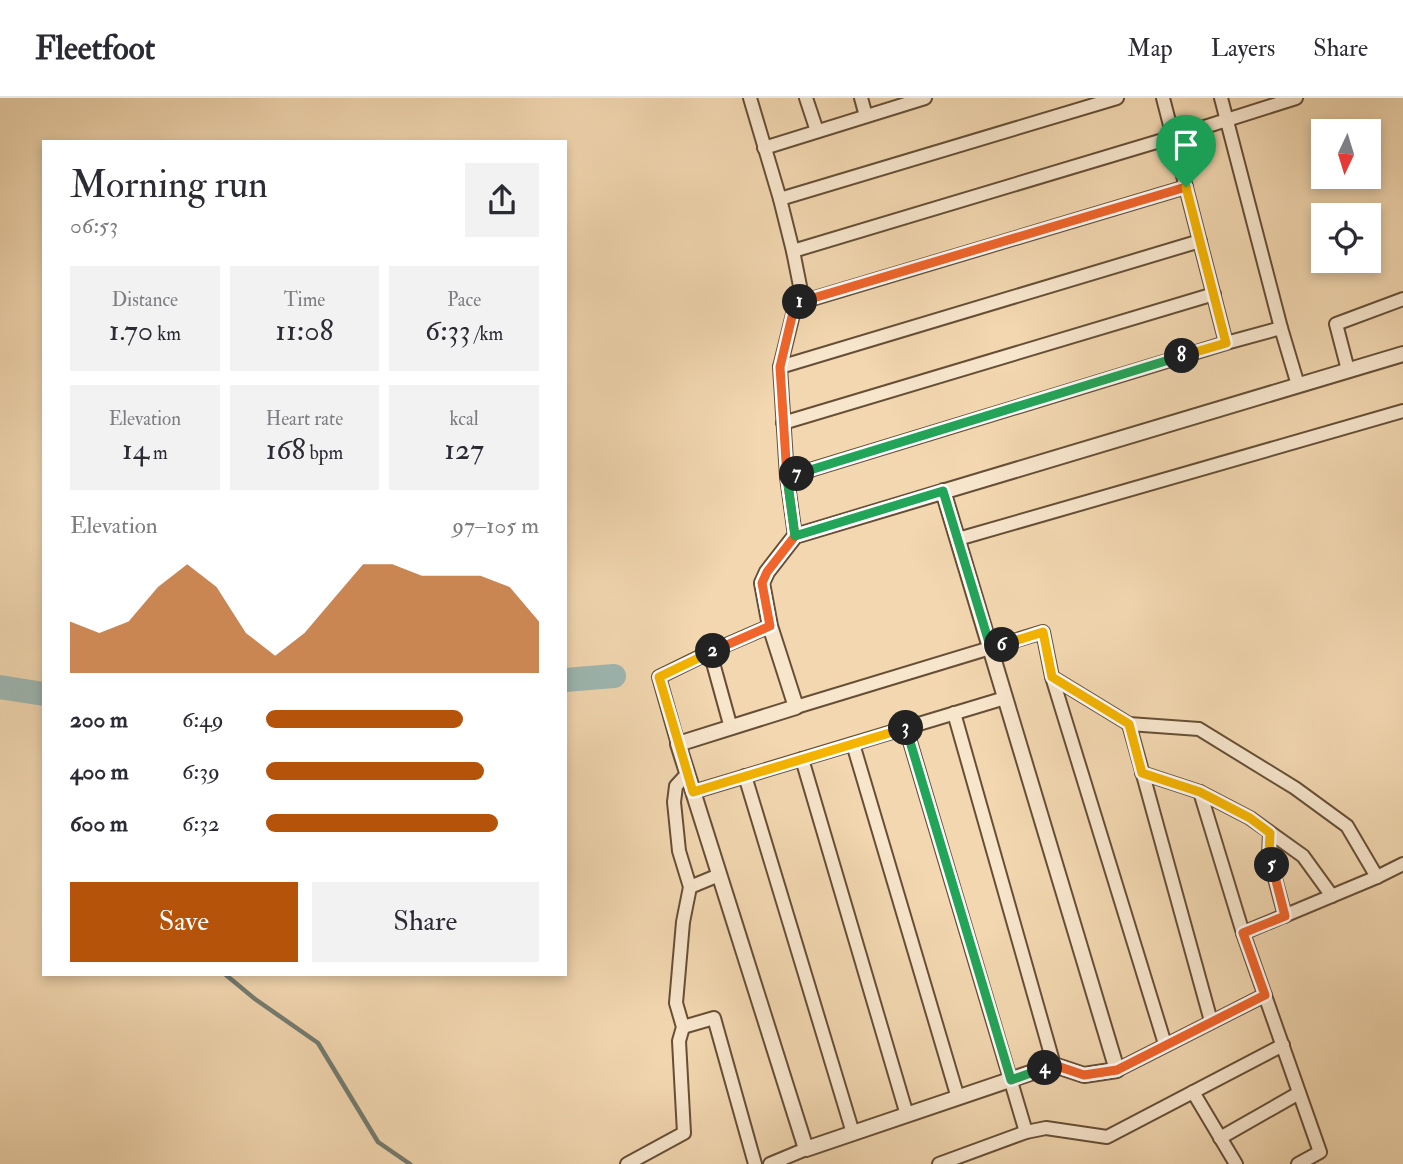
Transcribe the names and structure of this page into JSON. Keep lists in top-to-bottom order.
{
  "north": "bottom",
  "page": {
    "header": "Fleetfoot",
    "nav": ["Map", "Layers", "Share"],
    "heading": ["Morning run", "06:53"],
    "stats": [
      ["Distance", "1.70 km"],
      ["Time", "11:08"],
      ["Pace", "6:33 /km"],
      ["Elevation", "14 m"],
      ["Heart rate", "168 bpm"],
      ["kcal", "127"]
    ],
    "pins": [
      "1",
      "8",
      "7",
      "6",
      "2",
      "3",
      "5",
      "4"
    ],
    "chart": ["Elevation", "97–105 m"],
    "list": [
      {
        "name": "200 m",
        "note": "6:49"
      },
      {
        "name": "400 m",
        "note": "6:39"
      },
      {
        "name": "600 m",
        "note": "6:32"
      }
    ],
    "buttons": ["Save", "Share"]
  }
}
